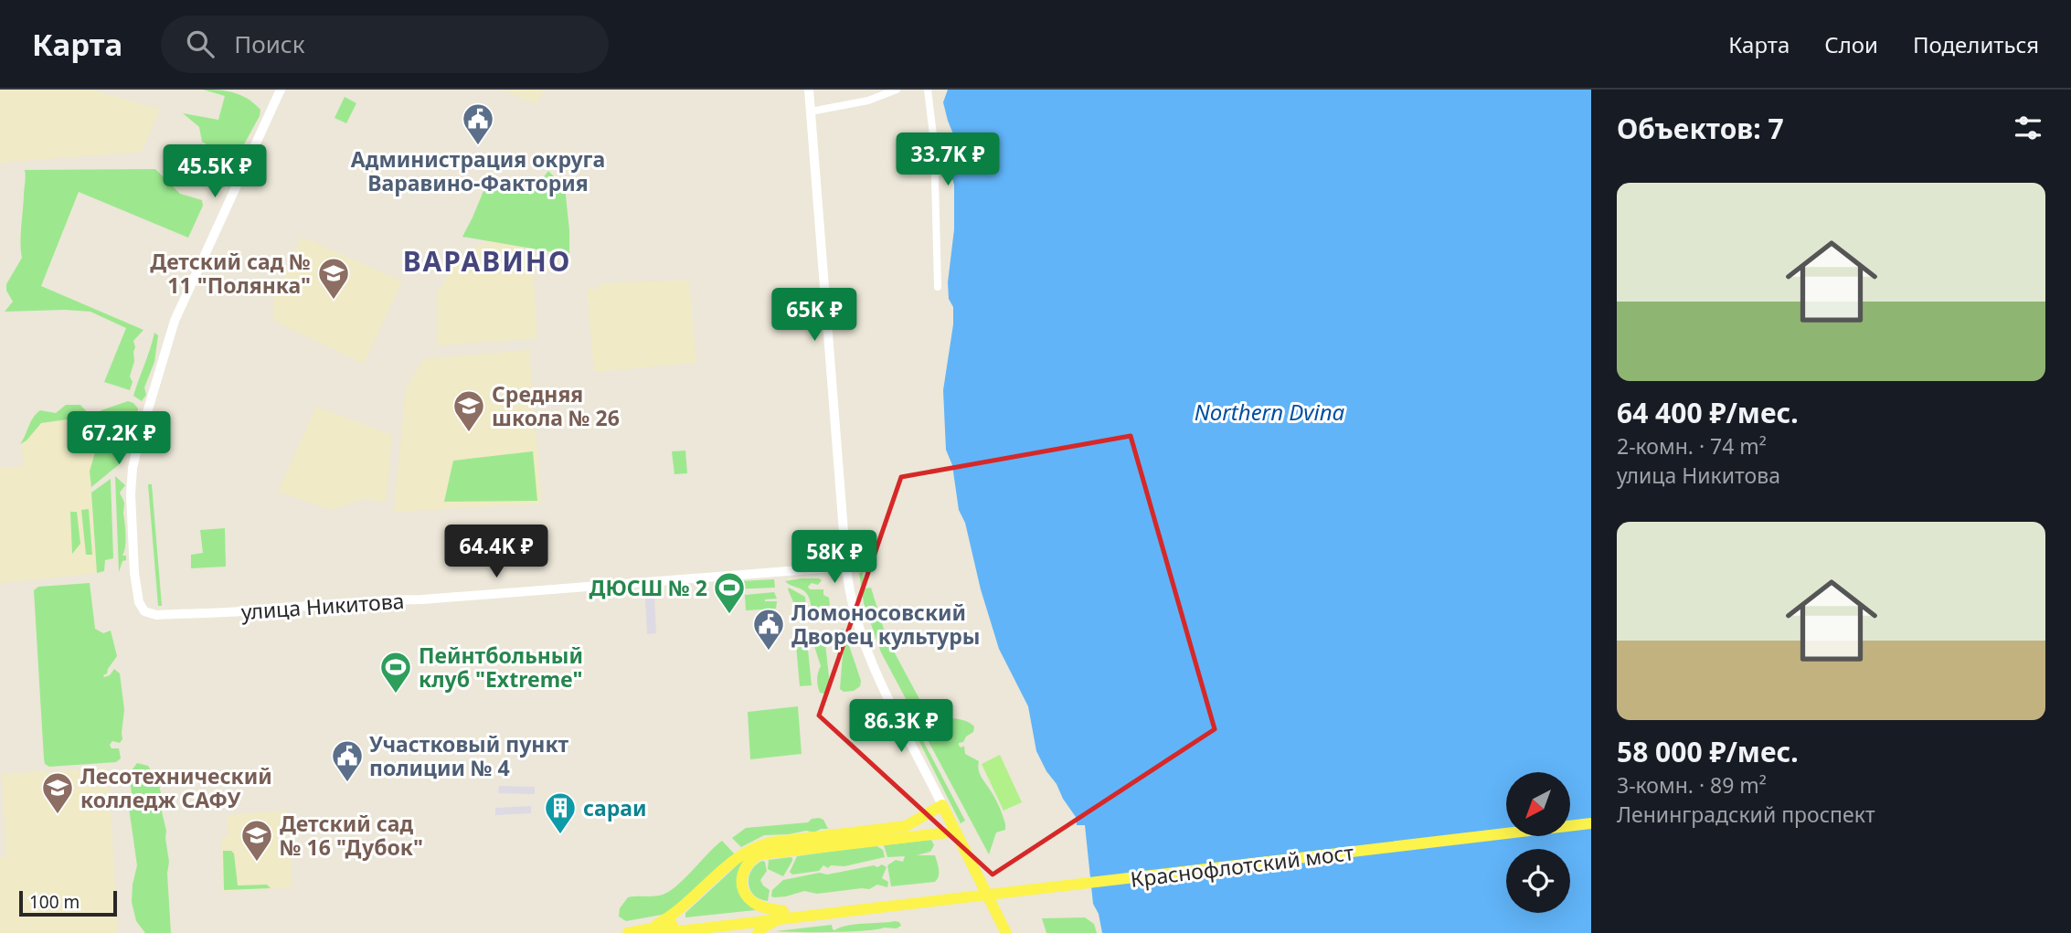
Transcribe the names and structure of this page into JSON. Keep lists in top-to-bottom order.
{
  "streets": {
    "main road": ["Краснофлотский мост"],
    "street": ["улица Никитова"]
  },
  "districts": ["ВАРАВИНО"],
  "water": ["Northern Dvina"],
  "places": {
    "public building": ["Администрация округа Варавино-Фактория", "Ломоносовский Дворец культуры", "Участковый пункт полиции № 4"],
    "school or university": [
      "Детский сад № 11 \"Полянка\"",
      "Средняя школа № 26",
      "Лесотехнический колледж САФУ",
      "Детский сад № 16 \"Дубок\""
    ],
    "sports": ["ДЮСШ № 2", "Пейнтбольный клуб \"Extreme\""],
    "building": ["сараи"]
  },
  "scale_bar": "100 m",
  "north": "bottom left",
  "page": {
    "header": "Карта",
    "search": "Поиск",
    "nav": ["Карта", "Слои", "Поделиться"],
    "heading": "Объектов: 7",
    "price": [
      "33.7K ₽",
      "45.5K ₽",
      "65K ₽",
      "67.2K ₽",
      "64.4K ₽",
      "58K ₽",
      "86.3K ₽"
    ],
    "list": [
      {
        "name": "64 400 ₽/мес.",
        "note": "2-комн. · 74 m² · улица Никитова"
      },
      {
        "name": "58 000 ₽/мес.",
        "note": "3-комн. · 89 m² · Ленинградский проспект"
      }
    ],
    "scale": "100 m"
  }
}
